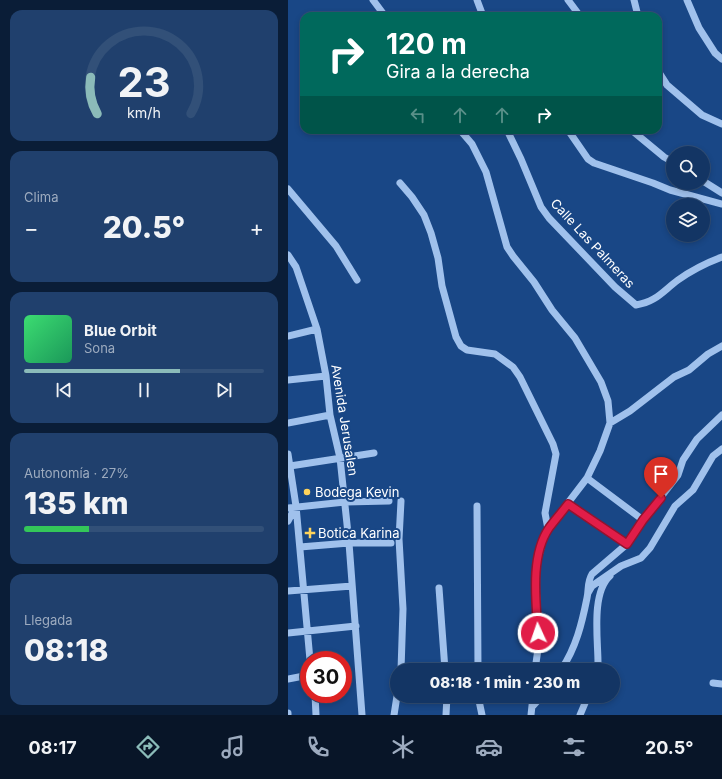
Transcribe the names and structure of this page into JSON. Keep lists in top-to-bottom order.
{
  "streets": {
    "street": ["Calle Las Palmeras", "Avenida Jerusalen"]
  },
  "places": {
    "other": ["Bodega Kevin"],
    "health": ["Botica Karina"]
  },
  "page": {
    "turn": ["120 m", "Gira a la derecha"],
    "tile": [
      "Clima",
      ["Autonomía · 27%", "135 km"],
      ["Llegada", "08:18"]
    ],
    "heat": ["−", "20.5°", "+"],
    "song": ["Blue Orbit", "Sona"],
    "limit": "30",
    "trip": "08:18 · 1 min · 230 m",
    "tabs": ["08:17", "20.5°"],
    "gauge": ["23", "km/h"]
  }
}
